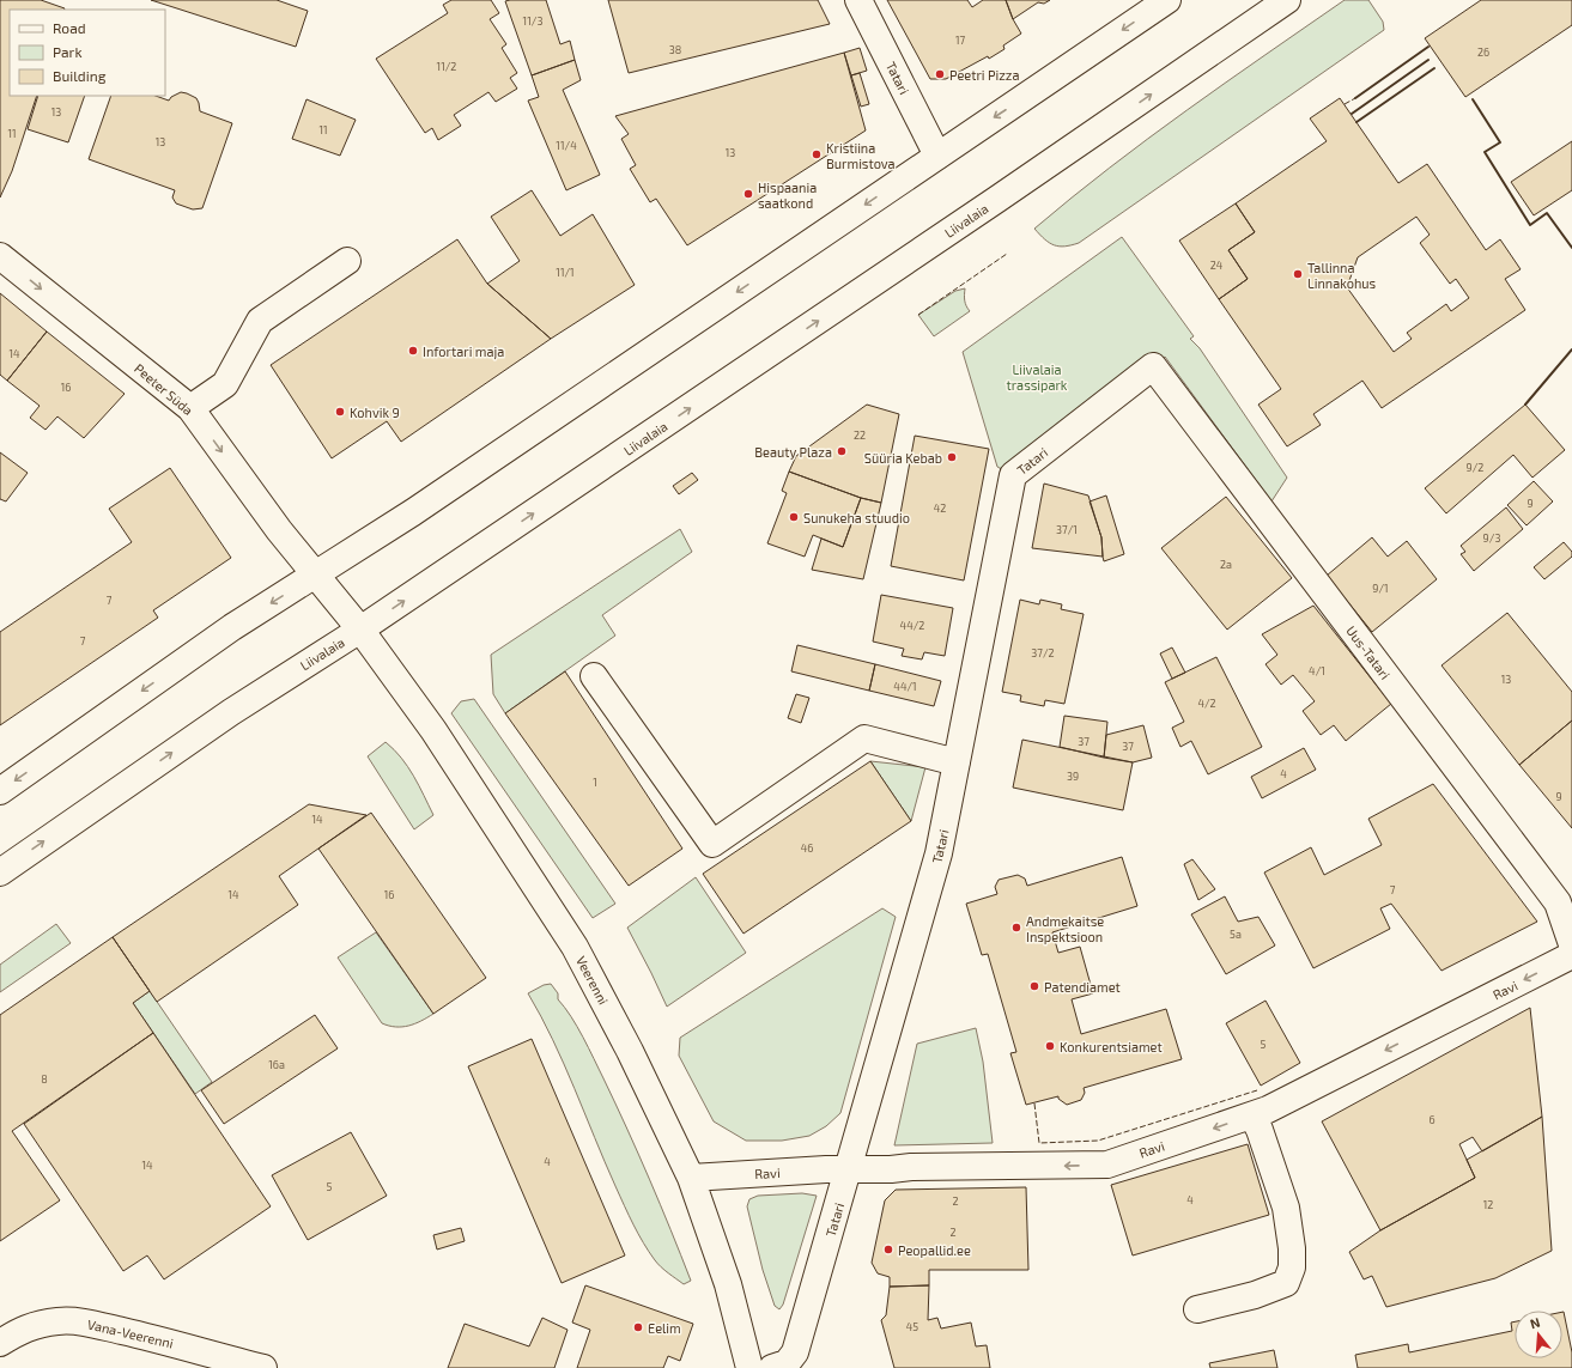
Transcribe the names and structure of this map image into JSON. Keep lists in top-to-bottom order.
{
  "streets": {
    "street": [
      "Tatari",
      "Liivalaia",
      "Peeter Süda",
      "Uus-Tatari",
      "Veerenni",
      "Ravi",
      "Vana-Veerenni"
    ]
  },
  "crossings": [
    ["Tatari", "Uus-Tatari"],
    ["Tatari", "Ravi"],
    ["Liivalaia", "Peeter Süda"],
    ["Liivalaia", "Veerenni"],
    ["Peeter Süda", "Veerenni"],
    ["Veerenni", "Ravi"]
  ],
  "one_way": ["Peeter Süda", "Ravi"],
  "parks": ["Liivalaia trassipark"],
  "places": [
    "Peetri Pizza",
    "Kristiina Burmistova",
    "Hispaania saatkond",
    "Tallinna Linnakohus",
    "Infortari maja",
    "Kohvik 9",
    "Beauty Plaza",
    "Süüria Kebab",
    "Sunukeha stuudio",
    "Andmekaitse Inspektsioon",
    "Patendiamet",
    "Konkurentsiamet",
    "Peopallid.ee",
    "Eelim"
  ],
  "house_numbers": [
    "11/3",
    "17",
    "38",
    "26",
    "11/2",
    "13",
    "11",
    "11",
    "13",
    "11/4",
    "13",
    "24",
    "11/1",
    "14",
    "16",
    "22",
    "9/2",
    "9",
    "42",
    "37/1",
    "9/3",
    "2a",
    "9/1",
    "7",
    "44/2",
    "7",
    "37/2",
    "4/1",
    "13",
    "44/1",
    "4/2",
    "37",
    "37",
    "4",
    "39",
    "1",
    "9",
    "14",
    "46",
    "7",
    "14",
    "16",
    "5a",
    "5",
    "16a",
    "8",
    "6",
    "4",
    "14",
    "5",
    "4",
    "2",
    "12",
    "2",
    "45"
  ],
  "legend": ["Road", "Park", "Building"],
  "north": "top"
}
